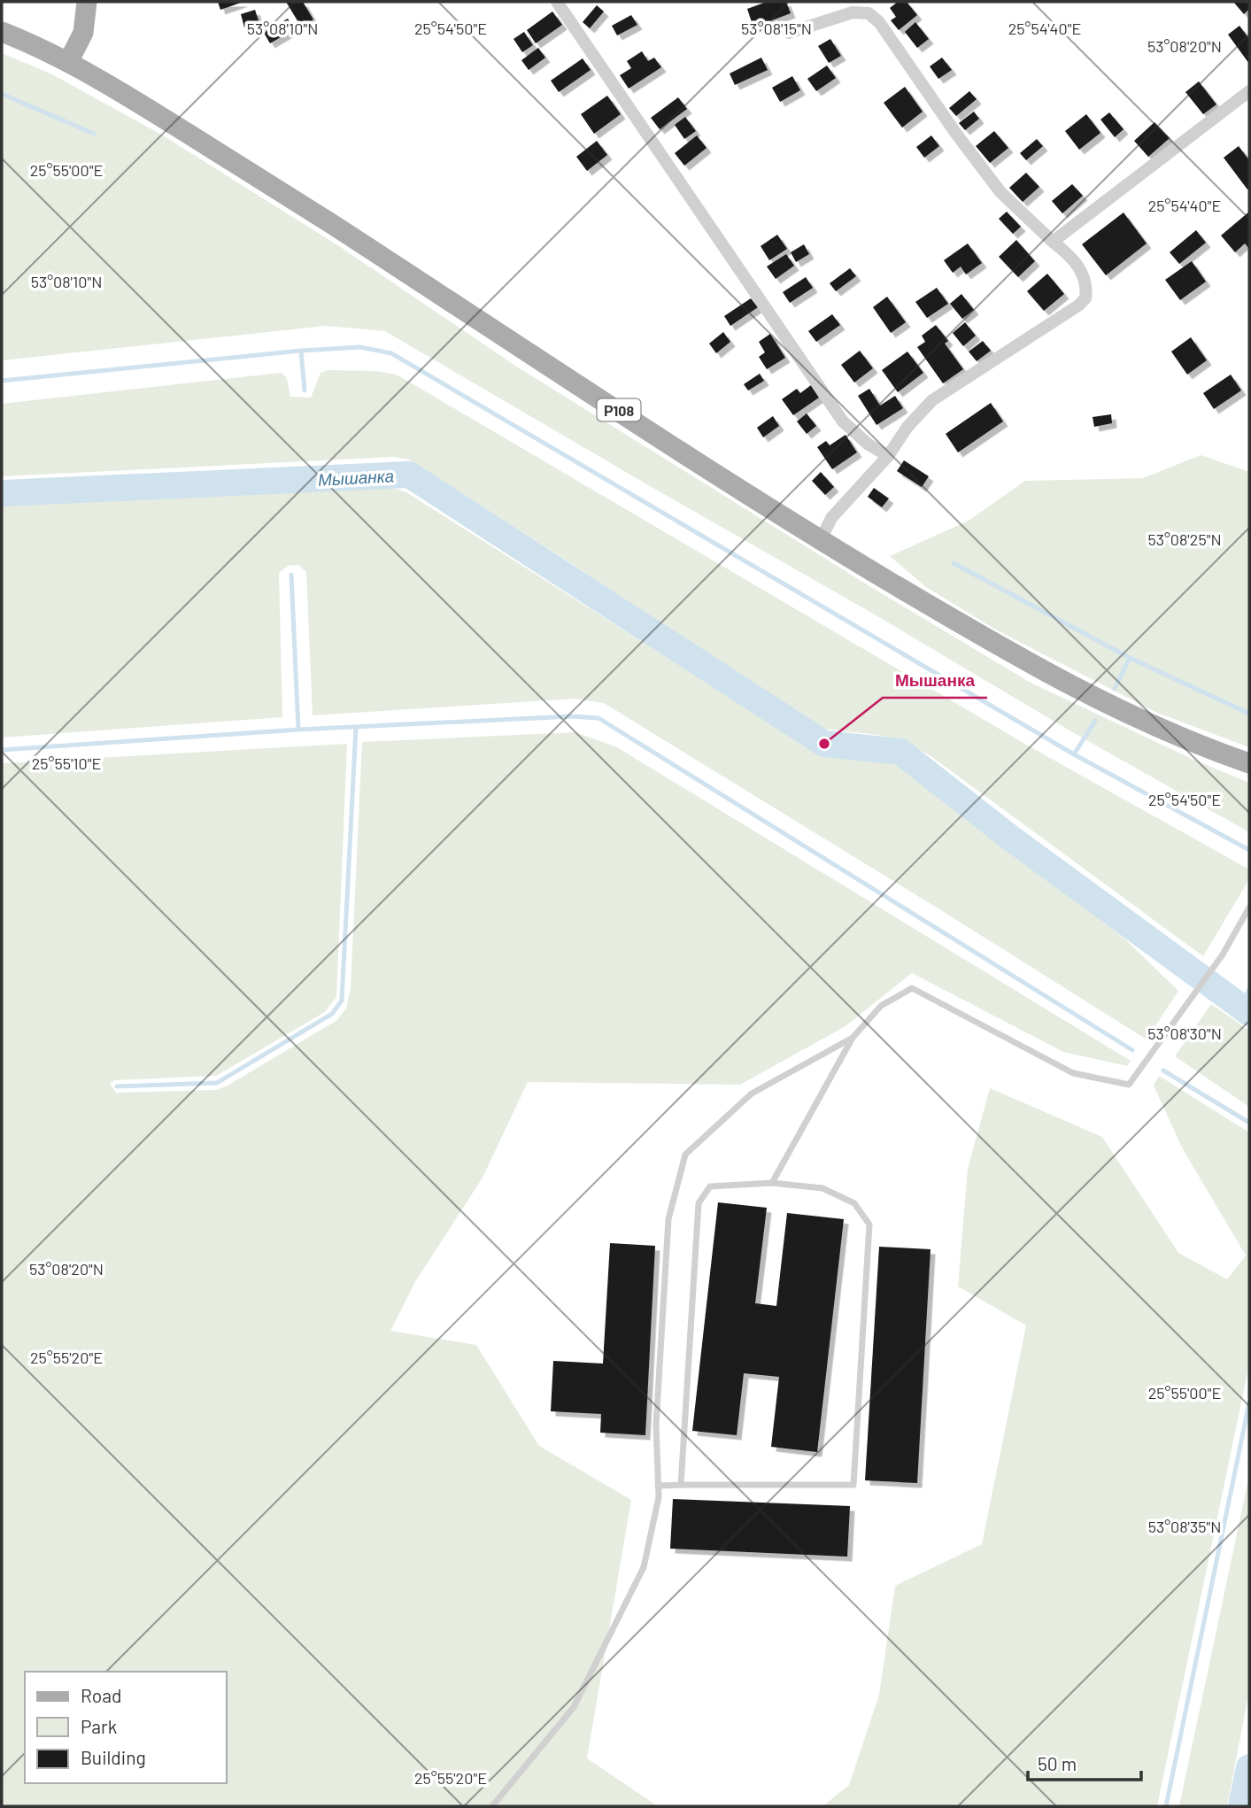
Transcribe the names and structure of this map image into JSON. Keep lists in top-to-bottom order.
{
  "streets": {
    "main road": ["Р108"]
  },
  "water": ["Мышанка"],
  "places": ["Мышанка"],
  "legend": ["Road", "Park", "Building"],
  "scale_bar": "50 m",
  "coordinates": [
    "53°08'10\"N",
    "25°54'50\"E",
    "53°08'15\"N",
    "25°54'40\"E",
    "53°08'20\"N",
    "25°55'00\"E",
    "53°08'25\"N",
    "25°55'10\"E",
    "53°08'30\"N",
    "25°55'20\"E",
    "53°08'35\"N"
  ]
}
